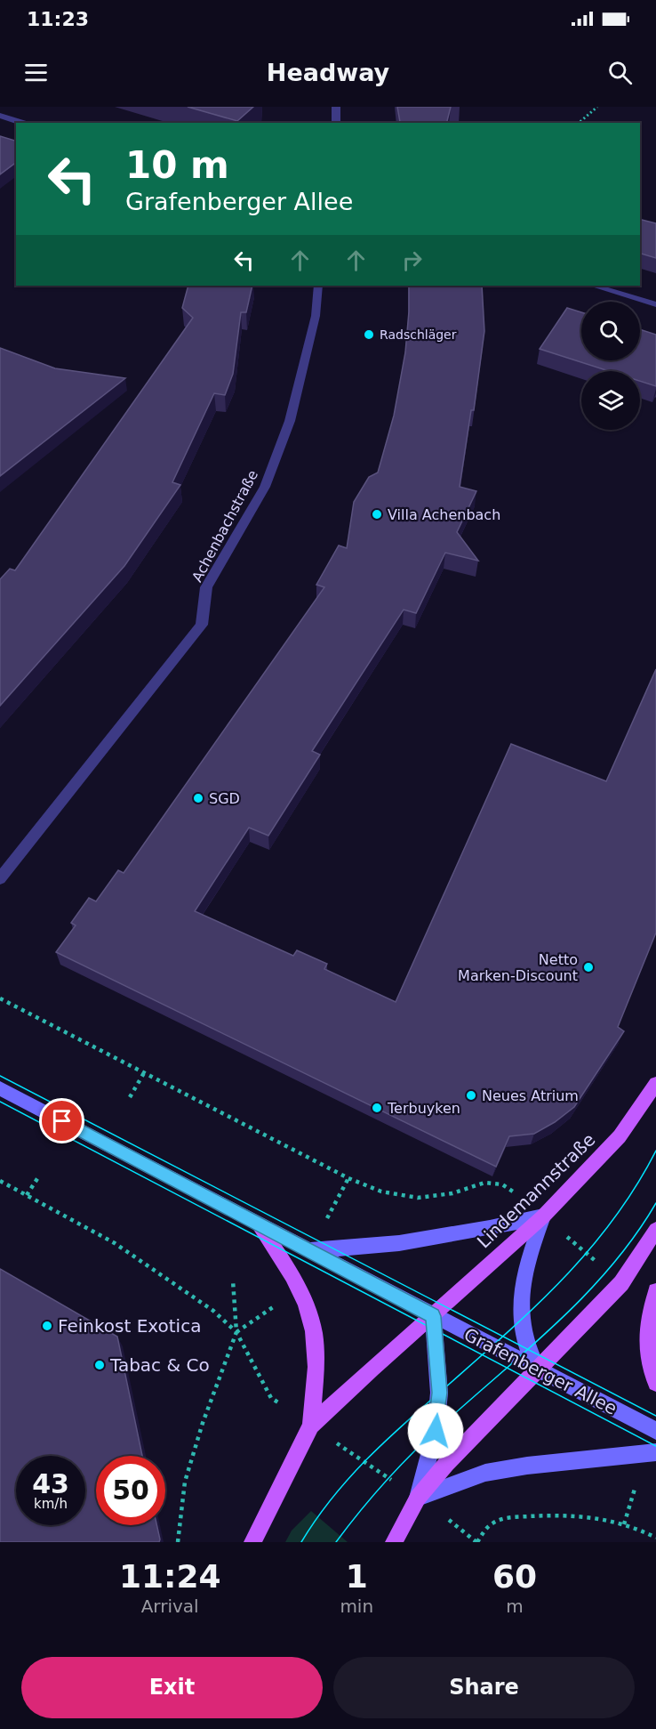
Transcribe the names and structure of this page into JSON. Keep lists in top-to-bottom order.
{
  "streets": {
    "main road": ["Lindemannstraße", "Grafenberger Allee"],
    "street": ["Achenbachstraße"]
  },
  "crossings": [
    ["Lindemannstraße", "Grafenberger Allee"]
  ],
  "places": [
    "Radschläger",
    "Villa Achenbach",
    "SGD",
    "Netto Marken-Discount",
    "Neues Atrium",
    "Terbuyken",
    "Feinkost Exotica",
    "Tabac & Co"
  ],
  "page": {
    "status": "11:23",
    "header": "Headway",
    "turn": ["10 m", "Grafenberger Allee"],
    "speed": "43 km/h",
    "limit": "50",
    "eta": [
      "11:24",
      "Arrival",
      "1",
      "min",
      "60",
      "m"
    ],
    "buttons": ["Exit", "Share"]
  }
}
